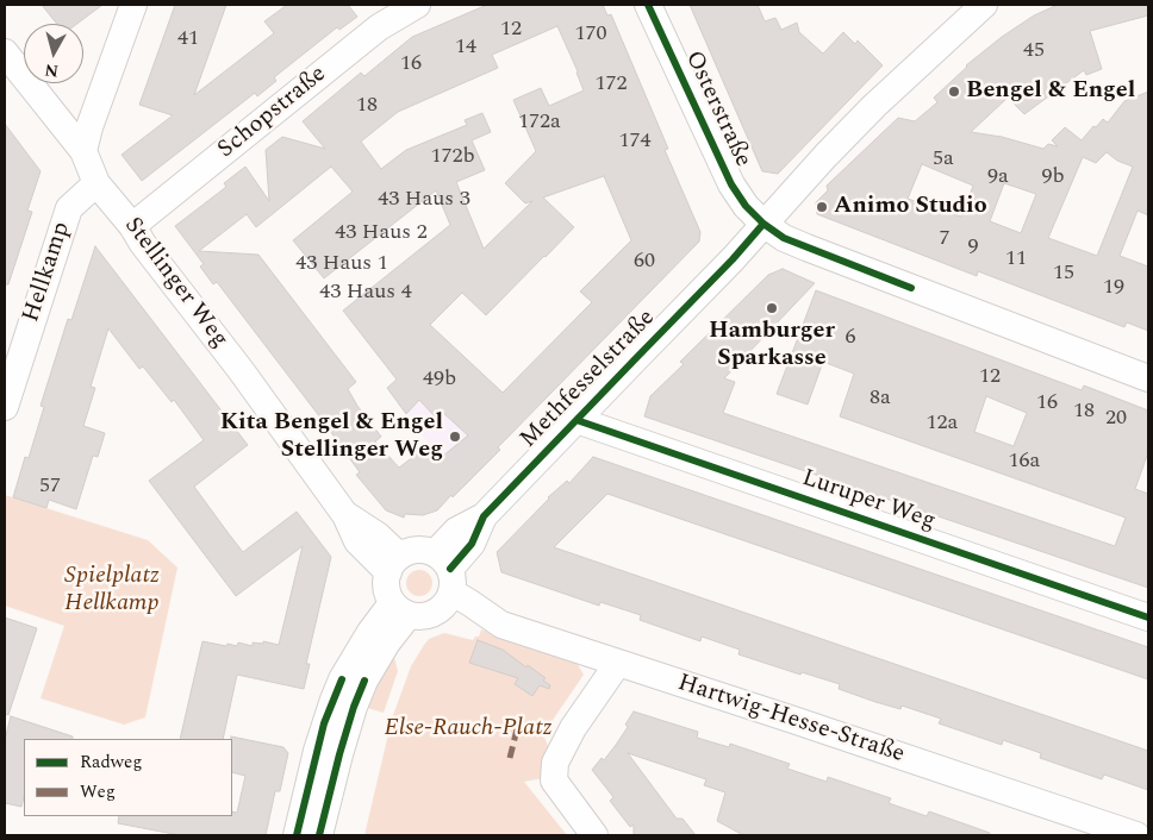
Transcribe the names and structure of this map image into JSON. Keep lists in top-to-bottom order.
{
  "streets": {
    "street": [
      "Osterstraße",
      "Schopstraße",
      "Hellkamp",
      "Stellinger Weg",
      "Methfesselstraße",
      "Luruper Weg",
      "Hartwig-Hesse-Straße"
    ]
  },
  "crossings": [
    ["Osterstraße", "Methfesselstraße"],
    ["Schopstraße", "Stellinger Weg"],
    ["Hellkamp", "Stellinger Weg"],
    ["Stellinger Weg", "Methfesselstraße"],
    ["Stellinger Weg", "Hartwig-Hesse-Straße"],
    ["Methfesselstraße", "Luruper Weg"],
    ["Methfesselstraße", "Hartwig-Hesse-Straße"]
  ],
  "parks": ["Spielplatz Hellkamp", "Else-Rauch-Platz"],
  "places": [
    "Bengel & Engel",
    "Animo Studio",
    "Hamburger Sparkasse",
    "Kita Bengel & Engel Stellinger Weg"
  ],
  "house_numbers": [
    "12",
    "170",
    "41",
    "14",
    "45",
    "16",
    "172",
    "18",
    "172a",
    "174",
    "172b",
    "5a",
    "9a",
    "9b",
    "43 Haus 3",
    "43 Haus 2",
    "7",
    "9",
    "11",
    "60",
    "43 Haus 1",
    "15",
    "19",
    "43 Haus 4",
    "6",
    "12",
    "49b",
    "8a",
    "16",
    "18",
    "20",
    "12a",
    "16a",
    "57"
  ],
  "legend": ["Radweg", "Weg"],
  "north": "bottom"
}
